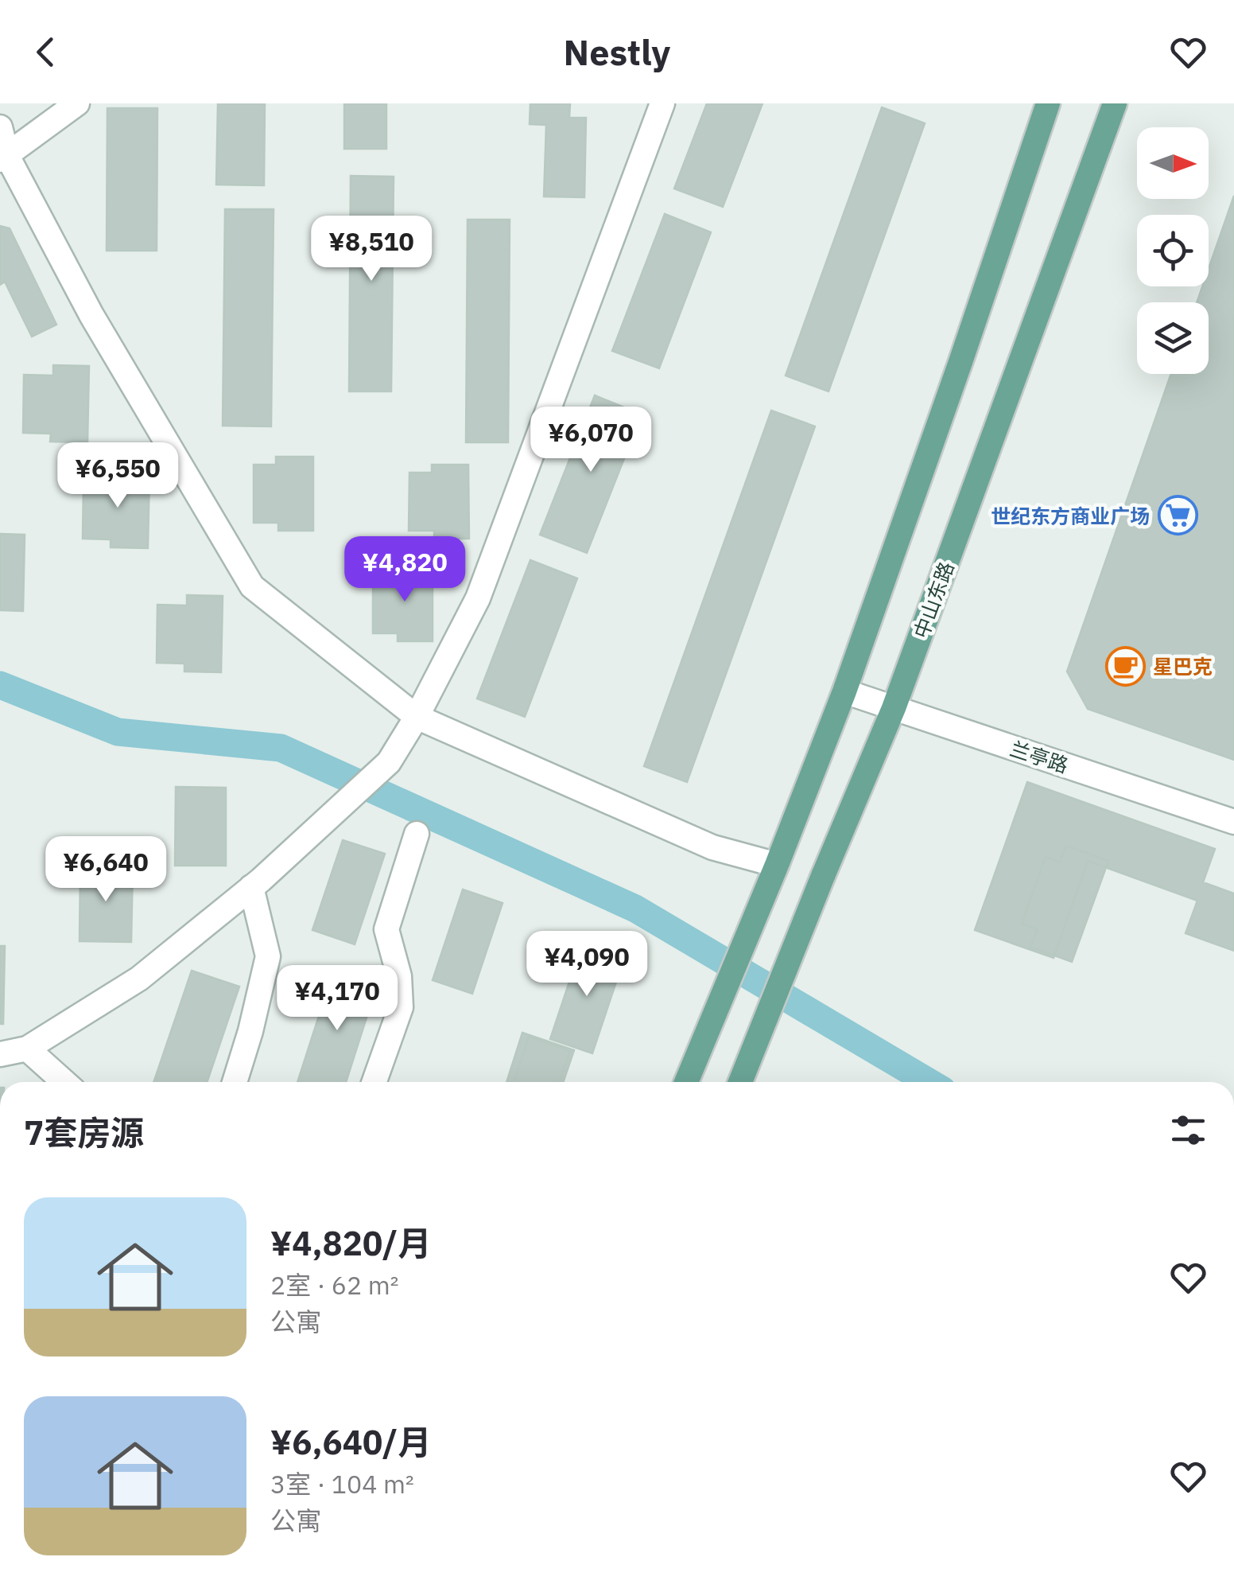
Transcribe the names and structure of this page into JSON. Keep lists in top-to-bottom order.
{
  "streets": {
    "main road": ["中山东路"],
    "street": ["兰亭路"]
  },
  "crossings": [
    ["中山东路", "兰亭路"]
  ],
  "places": {
    "supermarket": ["世纪东方商业广场"],
    "cafe": ["星巴克"]
  },
  "north": "right",
  "page": {
    "header": "Nestly",
    "price": [
      "¥8,510",
      "¥6,070",
      "¥6,550",
      "¥4,820",
      "¥6,640",
      "¥4,090",
      "¥4,170"
    ],
    "heading": "7套房源",
    "list": [
      {
        "name": "¥4,820/月",
        "note": "2室 · 62 m² · 公寓"
      },
      {
        "name": "¥6,640/月",
        "note": "3室 · 104 m² · 公寓"
      }
    ]
  }
}
